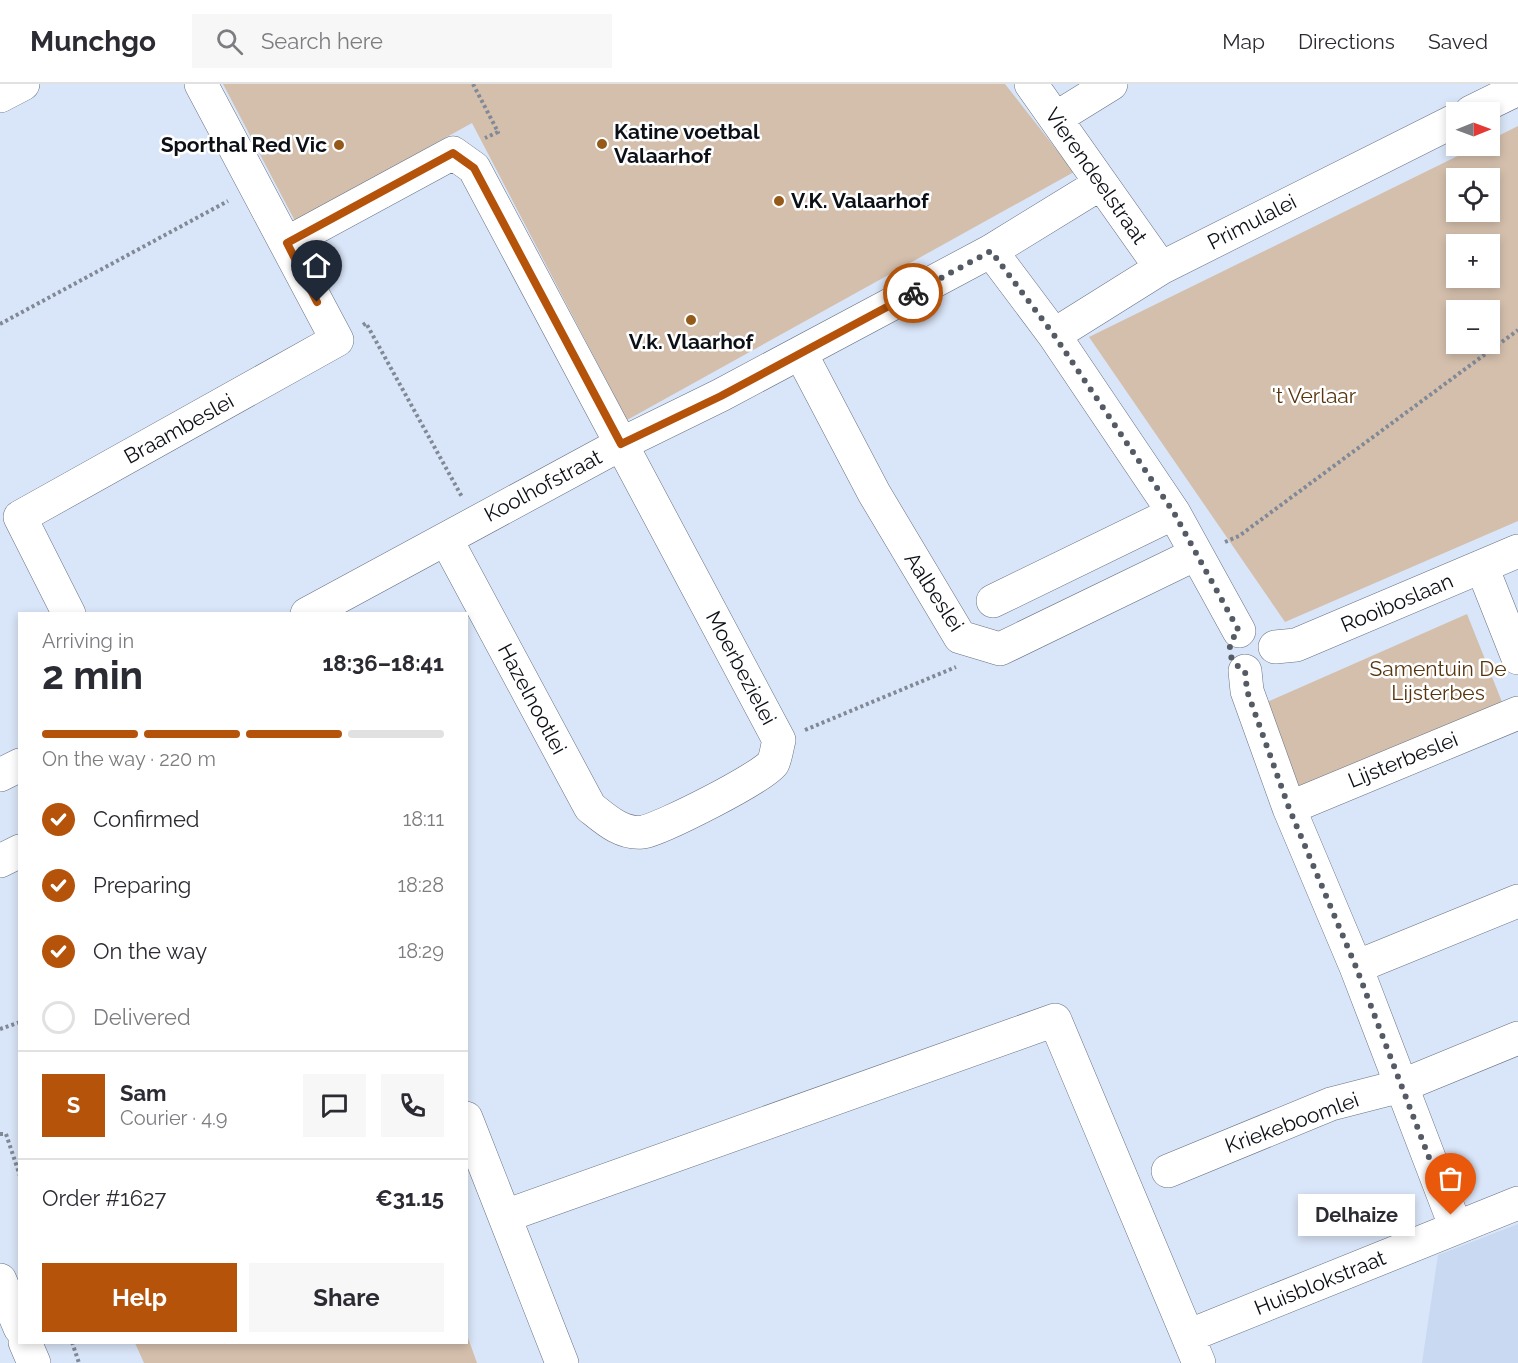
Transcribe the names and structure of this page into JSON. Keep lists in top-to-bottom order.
{
  "streets": {
    "street": [
      "Vierendeelstraat",
      "Primulalei",
      "Braambeslei",
      "Koolhofstraat",
      "Aalbeslei",
      "Rooiboslaan",
      "Moerbezielei",
      "Hazelnootlei",
      "Lijsterbeslei",
      "Kriekeboomlei",
      "Huisblokstraat"
    ]
  },
  "crossings": [
    ["Vierendeelstraat", "Primulalei"],
    ["Vierendeelstraat", "Koolhofstraat"],
    ["Koolhofstraat", "Aalbeslei"],
    ["Koolhofstraat", "Moerbezielei"],
    ["Koolhofstraat", "Hazelnootlei"],
    ["Moerbezielei", "Hazelnootlei"]
  ],
  "parks": ["'t Verlaar", "Samentuin De Lijsterbes"],
  "places": [
    "Katine voetbal Valaarhof",
    "Sporthal Red Vic",
    "V.K. Valaarhof",
    "V.k. Vlaarhof",
    "Delhaize"
  ],
  "north": "right",
  "page": {
    "header": "Munchgo",
    "search": "Search here",
    "nav": ["Map", "Directions", "Saved"],
    "map_buttons": ["+", "−"],
    "heading": ["2 min", "Arriving in", "18:36–18:41"],
    "panel": [
      "Sam",
      "Courier · 4.9",
      "Order #1627",
      "€31.15"
    ],
    "bar": "On the way · 220 m",
    "list": [
      ["Confirmed", "18:11"],
      ["Preparing", "18:28"],
      ["On the way", "18:29"],
      "Delivered"
    ],
    "round": "S",
    "bubble": "Delhaize",
    "buttons": ["Help", "Share"]
  }
}
